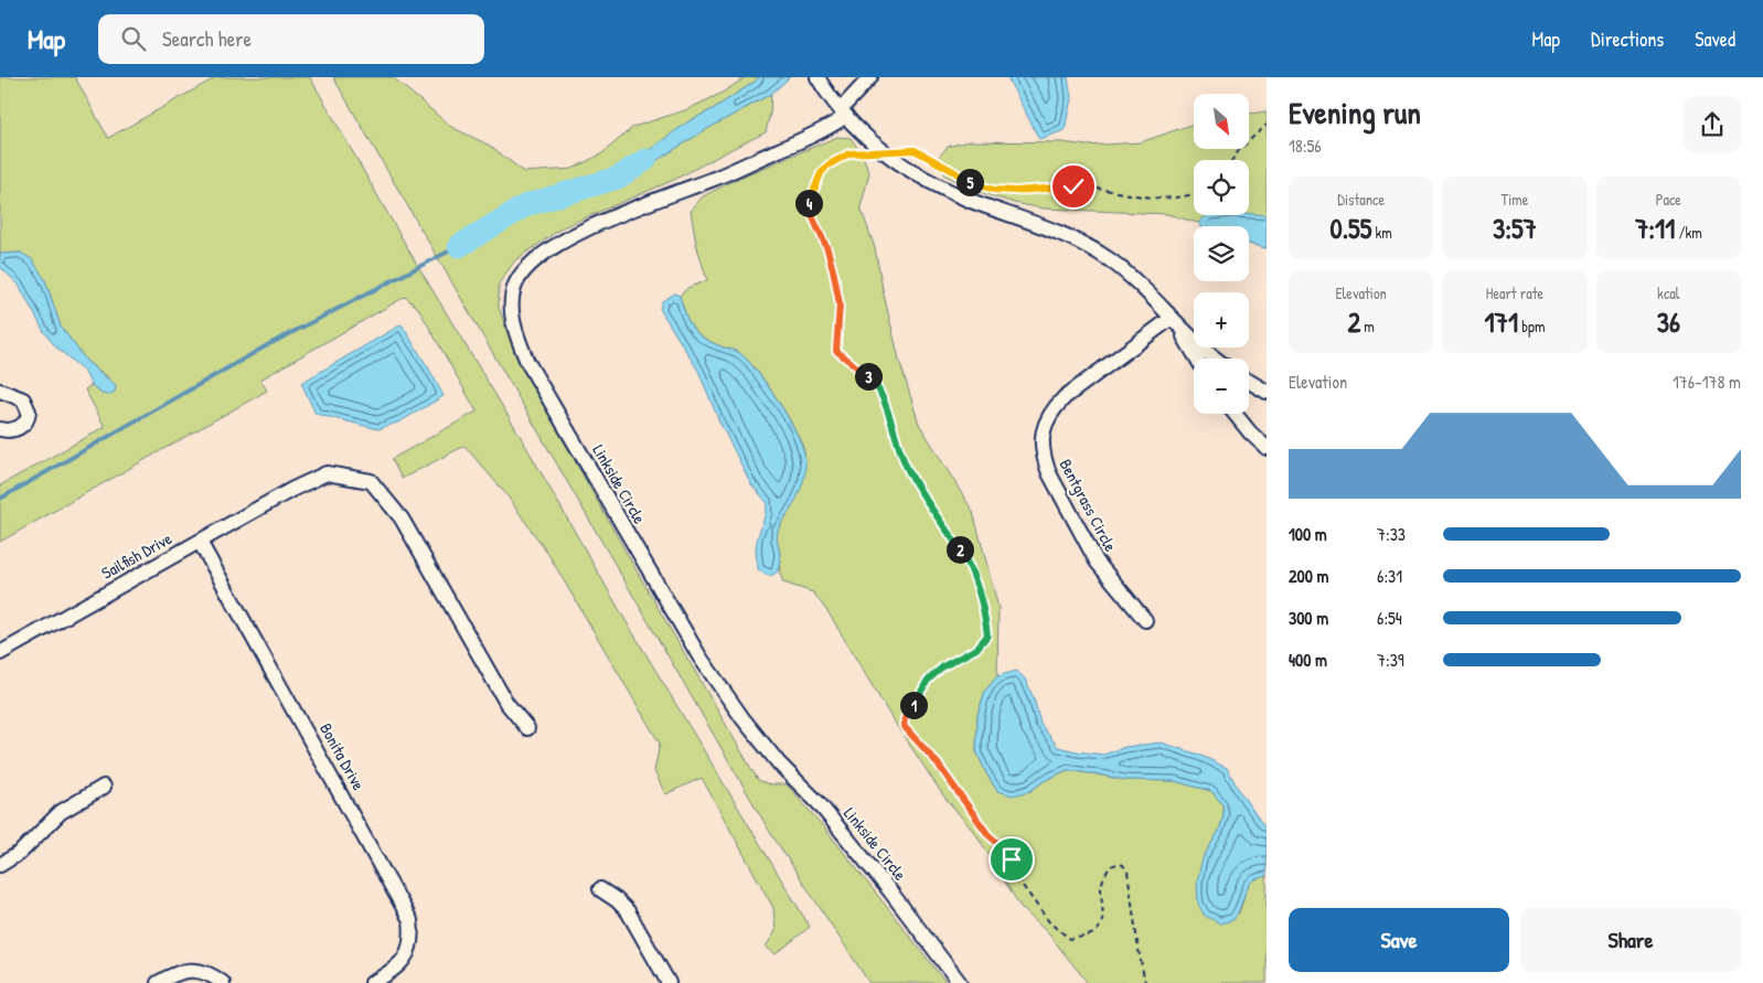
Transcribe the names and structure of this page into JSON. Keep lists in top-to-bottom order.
{
  "streets": {
    "street": [
      "Linkside Circle",
      "Bentgrass Circle",
      "Sailfish Drive",
      "Bonita Drive"
    ]
  },
  "crossings": [
    ["Sailfish Drive", "Bonita Drive"]
  ],
  "north": "bottom right",
  "page": {
    "header": "Map",
    "search": "Search here",
    "nav": ["Map", "Directions", "Saved"],
    "heading": ["Evening run", "18:56"],
    "map_buttons": ["+", "−"],
    "pins": [
      "5",
      "4",
      "3",
      "2",
      "1"
    ],
    "stats": [
      ["Distance", "0.55 km"],
      ["Time", "3:57"],
      ["Pace", "7:11 /km"],
      ["Elevation", "2 m"],
      ["Heart rate", "171 bpm"],
      ["kcal", "36"]
    ],
    "chart": ["Elevation", "176–178 m"],
    "list": [
      {
        "name": "100 m",
        "note": "7:33"
      },
      {
        "name": "200 m",
        "note": "6:31"
      },
      {
        "name": "300 m",
        "note": "6:54"
      },
      {
        "name": "400 m",
        "note": "7:39"
      }
    ],
    "buttons": ["Save", "Share"]
  }
}
